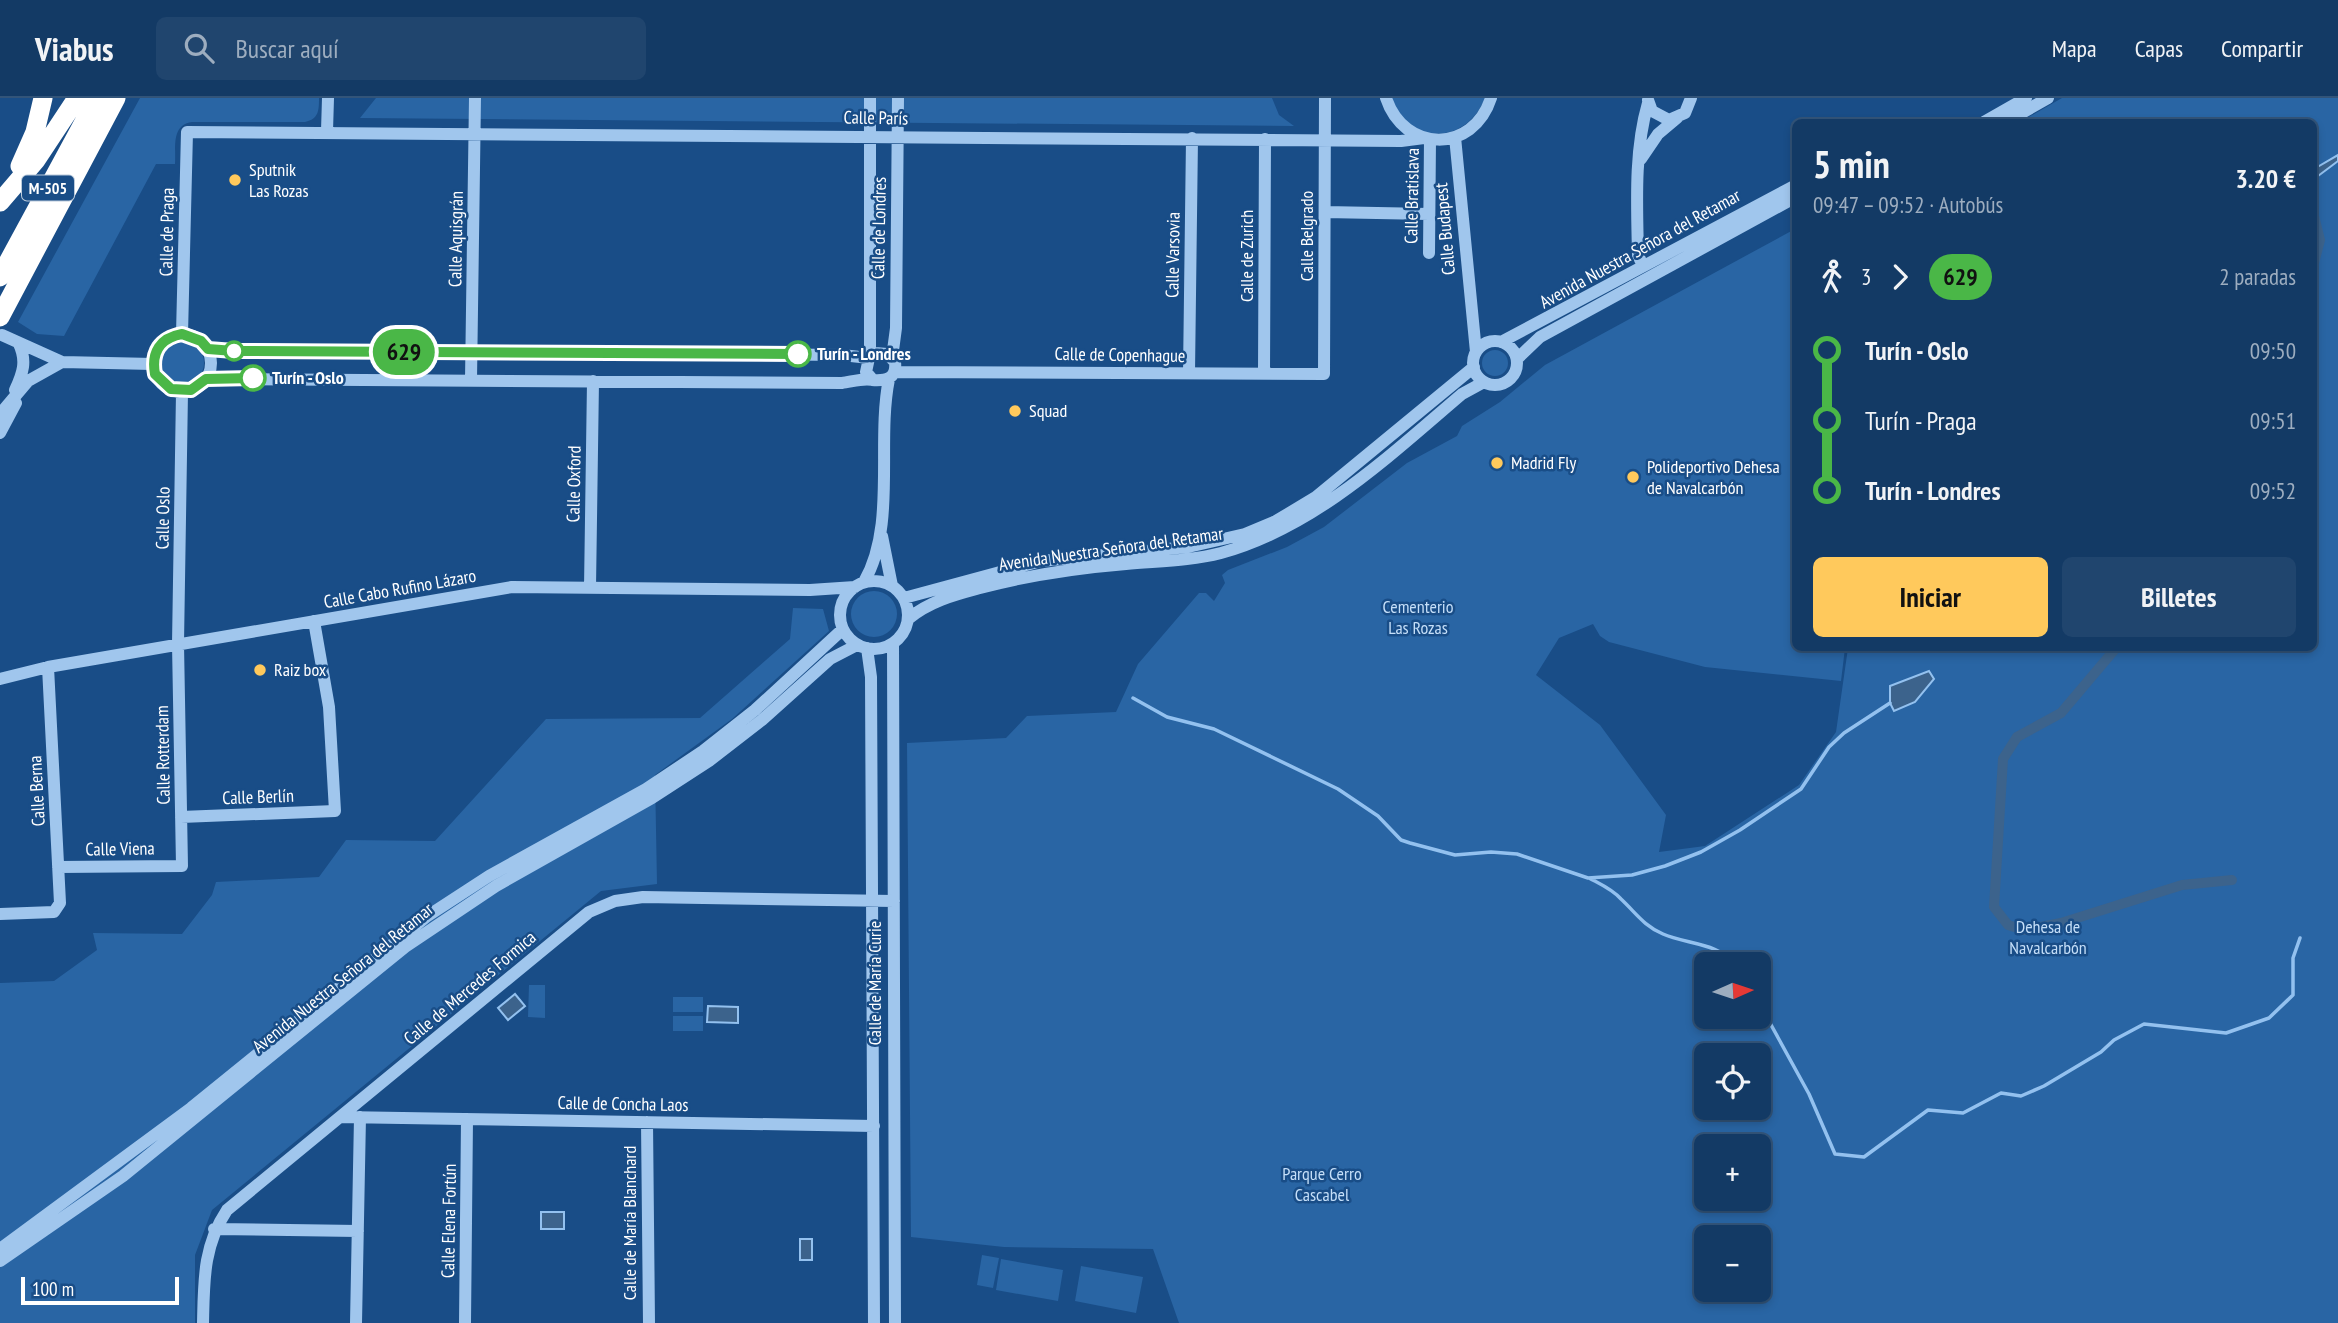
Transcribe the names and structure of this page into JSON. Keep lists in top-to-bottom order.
{
  "streets": {
    "highway": ["M-505"],
    "street": [
      "Calle París",
      "Calle Bratislava",
      "Calle de Londres",
      "Calle Budapest",
      "Calle de Praga",
      "Calle Belgrado",
      "Calle Aquisgrán",
      "Avenida Nuestra Señora del Retamar",
      "Calle Varsovia",
      "Calle de Zurich",
      "Calle de Copenhague",
      "Calle Oxford",
      "Calle Oslo",
      "Calle Cabo Rufino Lázaro",
      "Calle Rotterdam",
      "Calle Berna",
      "Calle Berlín",
      "Calle Viena",
      "Calle de María Curie",
      "Calle de Mercedes Formica",
      "Calle de Concha Laos",
      "Calle Elena Fortún",
      "Calle de María Blanchard"
    ]
  },
  "crossings": [
    ["Calle París", "Calle Bratislava"],
    ["Calle París", "Calle de Londres"],
    ["Calle París", "Calle Budapest"],
    ["Calle París", "Calle de Praga"],
    ["Calle París", "Calle Belgrado"],
    ["Calle París", "Calle Aquisgrán"],
    ["Calle París", "Calle Varsovia"],
    ["Calle París", "Calle de Zurich"],
    ["Calle de Londres", "Calle de Copenhague"],
    ["Calle Budapest", "Avenida Nuestra Señora del Retamar"],
    ["Calle de Praga", "Calle Oslo"],
    ["Calle Belgrado", "Calle de Copenhague"],
    ["Avenida Nuestra Señora del Retamar", "Calle Cabo Rufino Lázaro"],
    ["Avenida Nuestra Señora del Retamar", "Calle de María Curie"],
    ["Calle Varsovia", "Calle de Copenhague"],
    ["Calle de Zurich", "Calle de Copenhague"],
    ["Calle Oxford", "Calle Cabo Rufino Lázaro"],
    ["Calle Oslo", "Calle Cabo Rufino Lázaro"],
    ["Calle Oslo", "Calle Rotterdam"],
    ["Calle Cabo Rufino Lázaro", "Calle Rotterdam"],
    ["Calle Cabo Rufino Lázaro", "Calle Berna"],
    ["Calle Cabo Rufino Lázaro", "Calle Berlín"],
    ["Calle Cabo Rufino Lázaro", "Calle de María Curie"],
    ["Calle Rotterdam", "Calle Berlín"],
    ["Calle Rotterdam", "Calle Viena"],
    ["Calle Berna", "Calle Viena"],
    ["Calle de María Curie", "Calle de Mercedes Formica"],
    ["Calle de María Curie", "Calle de Concha Laos"],
    ["Calle de Mercedes Formica", "Calle de Concha Laos"],
    ["Calle de Concha Laos", "Calle Elena Fortún"],
    ["Calle de Concha Laos", "Calle de María Blanchard"]
  ],
  "parks": ["Cementerio Las Rozas", "Dehesa de Navalcarbón", "Parque Cerro Cascabel"],
  "places": [
    "Sputnik Las Rozas",
    "Turín - Londres",
    "Turín - Oslo",
    "Squad",
    "Madrid Fly",
    "Polideportivo Dehesa de Navalcarbón",
    "Raiz box"
  ],
  "lines": ["bus line 629"],
  "scale_bar": "100 m",
  "north": "right",
  "page": {
    "header": "Viabus",
    "search": "Buscar aquí",
    "nav": ["Mapa", "Capas", "Compartir"],
    "on_map": "629",
    "heading": ["5 min", "09:47 – 09:52 · Autobús", "3.20 €"],
    "legs": ["3", "629", "2 paradas"],
    "list": [
      {
        "name": "Turín - Oslo",
        "value": "09:50"
      },
      {
        "name": "Turín - Praga",
        "value": "09:51"
      },
      {
        "name": "Turín - Londres",
        "value": "09:52"
      }
    ],
    "buttons": ["Iniciar", "Billetes"],
    "map_buttons": ["+", "−"],
    "scale": "100 m"
  }
}
